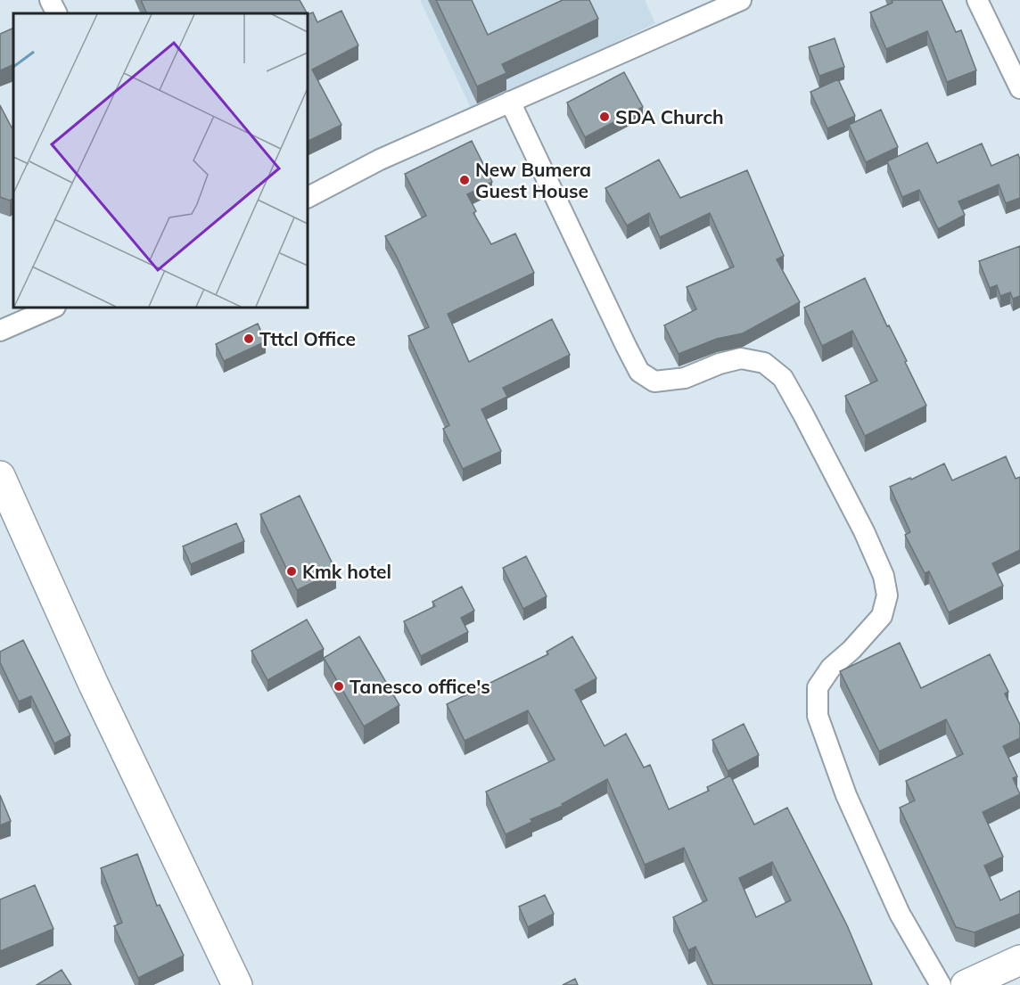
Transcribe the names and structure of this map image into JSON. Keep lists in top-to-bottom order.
{
  "places": [
    "SDA Church",
    "New Bumera Guest House",
    "Tttcl Office",
    "Kmk hotel",
    "Tanesco office's"
  ]
}
